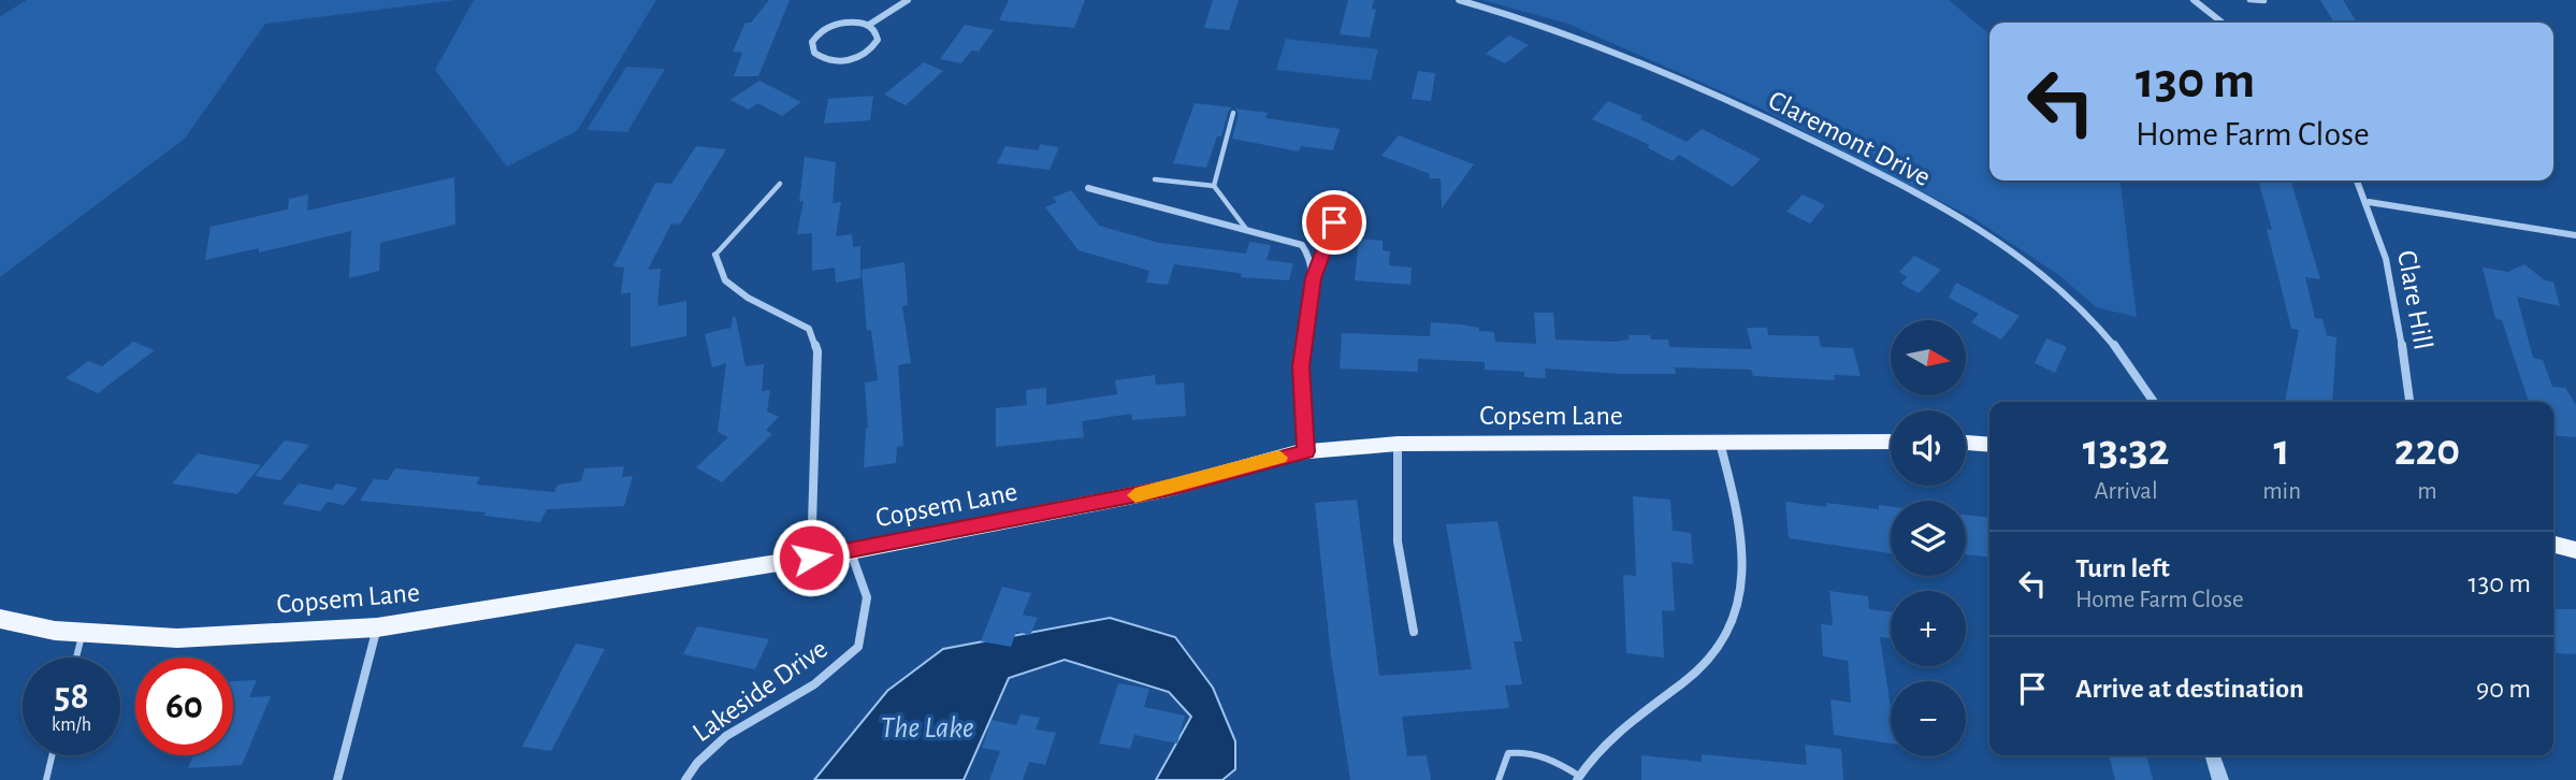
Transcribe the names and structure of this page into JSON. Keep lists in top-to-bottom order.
{
  "streets": {
    "main road": ["Copsem Lane"],
    "street": ["Claremont Drive", "Clare Hill", "Lakeside Drive"]
  },
  "crossings": [
    ["Copsem Lane", "Lakeside Drive"]
  ],
  "water": ["The Lake"],
  "north": "right",
  "page": {
    "turn": ["130 m", "Home Farm Close"],
    "map_buttons": ["+", "−"],
    "eta": [
      "13:32",
      "Arrival",
      "1",
      "min",
      "220",
      "m"
    ],
    "list": [
      {
        "name": "Turn left",
        "note": "Home Farm Close",
        "value": "130 m"
      },
      {
        "name": "Arrive at destination",
        "value": "90 m"
      }
    ],
    "speed": "58 km/h",
    "limit": "60"
  }
}
